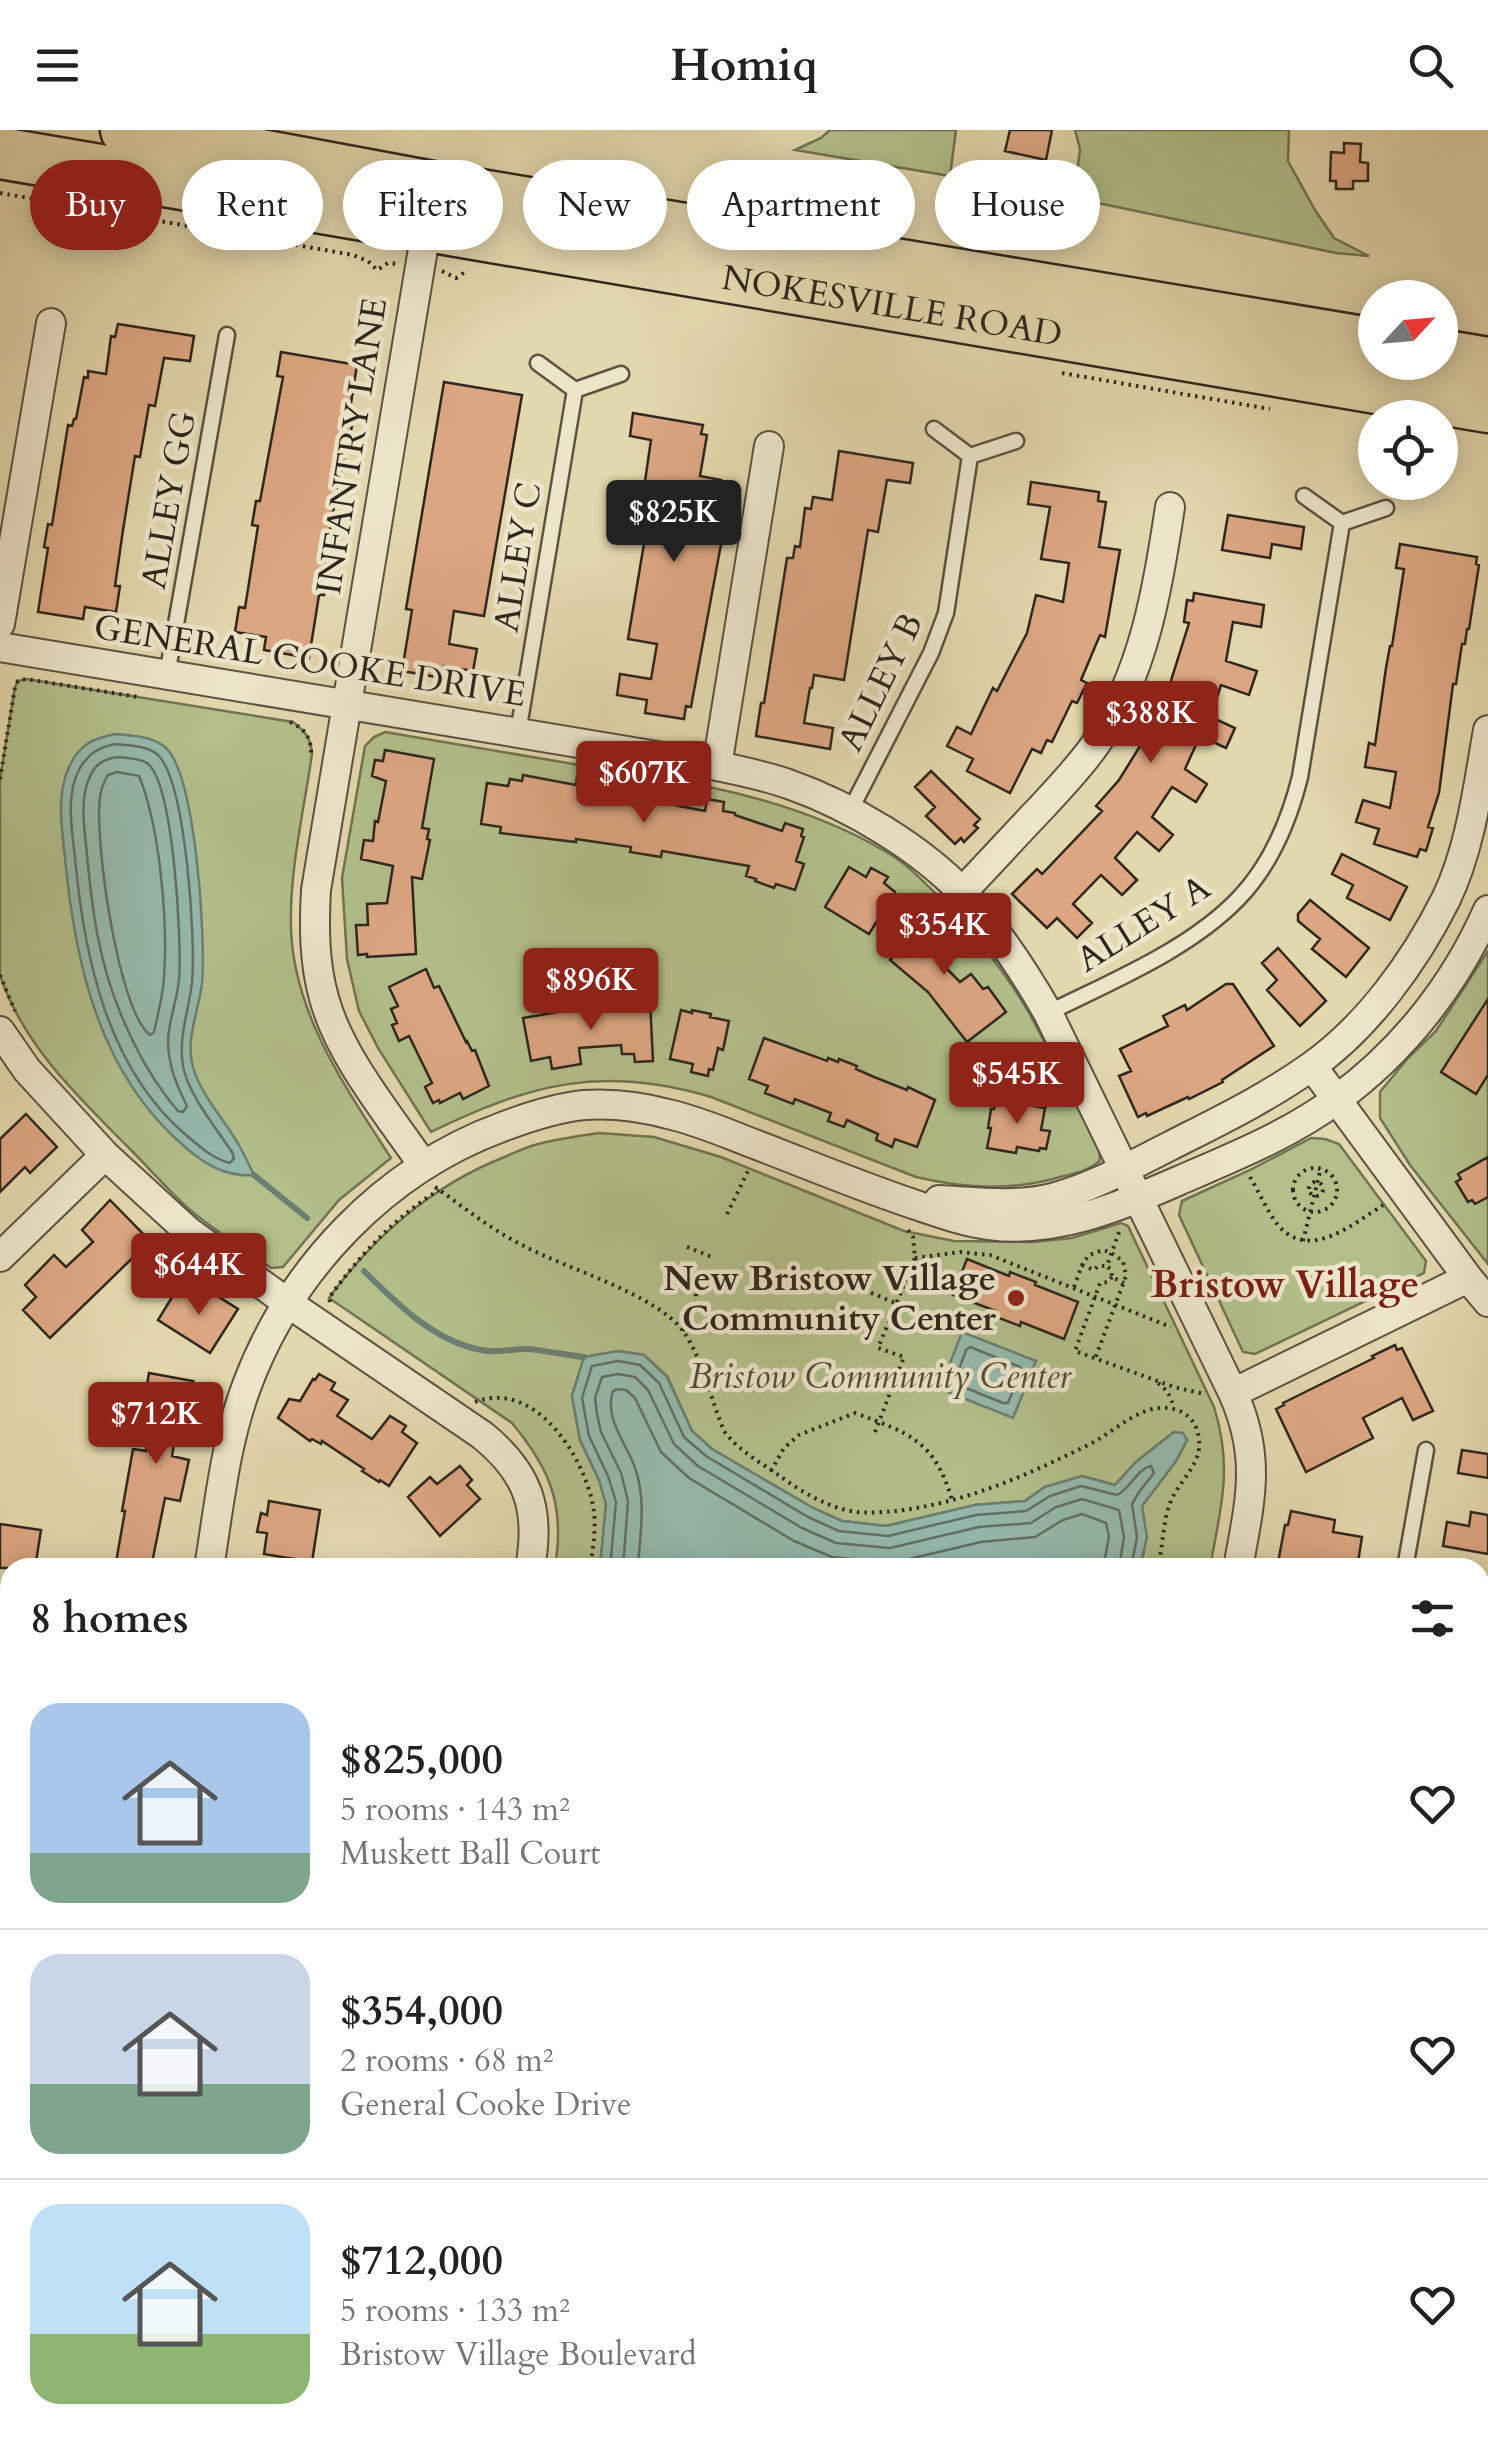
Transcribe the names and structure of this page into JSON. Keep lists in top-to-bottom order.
{
  "streets": {
    "highway": ["NOKESVILLE ROAD"],
    "street": ["INFANTRY LANE", "GENERAL COOKE DRIVE"],
    "lane": [
      "ALLEY GG",
      "ALLEY C",
      "ALLEY B",
      "ALLEY A"
    ]
  },
  "crossings": [
    ["INFANTRY LANE", "GENERAL COOKE DRIVE"],
    ["ALLEY GG", "GENERAL COOKE DRIVE"],
    ["ALLEY C", "GENERAL COOKE DRIVE"],
    ["GENERAL COOKE DRIVE", "ALLEY B"],
    ["GENERAL COOKE DRIVE", "ALLEY A"]
  ],
  "districts": ["Bristow Village"],
  "parks": ["Bristow Community Center"],
  "places": ["New Bristow Village Community Center"],
  "north": "top right",
  "page": {
    "header": "Homiq",
    "chip": [
      "Buy",
      "Rent",
      "Filters",
      "New",
      "Apartment",
      "House"
    ],
    "price": [
      "$825K",
      "$388K",
      "$607K",
      "$354K",
      "$896K",
      "$545K",
      "$644K",
      "$712K"
    ],
    "heading": "8 homes",
    "list": [
      {
        "name": "$825,000",
        "note": "5 rooms · 143 m² · Muskett Ball Court"
      },
      {
        "name": "$354,000",
        "note": "2 rooms · 68 m² · General Cooke Drive"
      },
      {
        "name": "$712,000",
        "note": "5 rooms · 133 m² · Bristow Village Boulevard"
      }
    ]
  }
}
